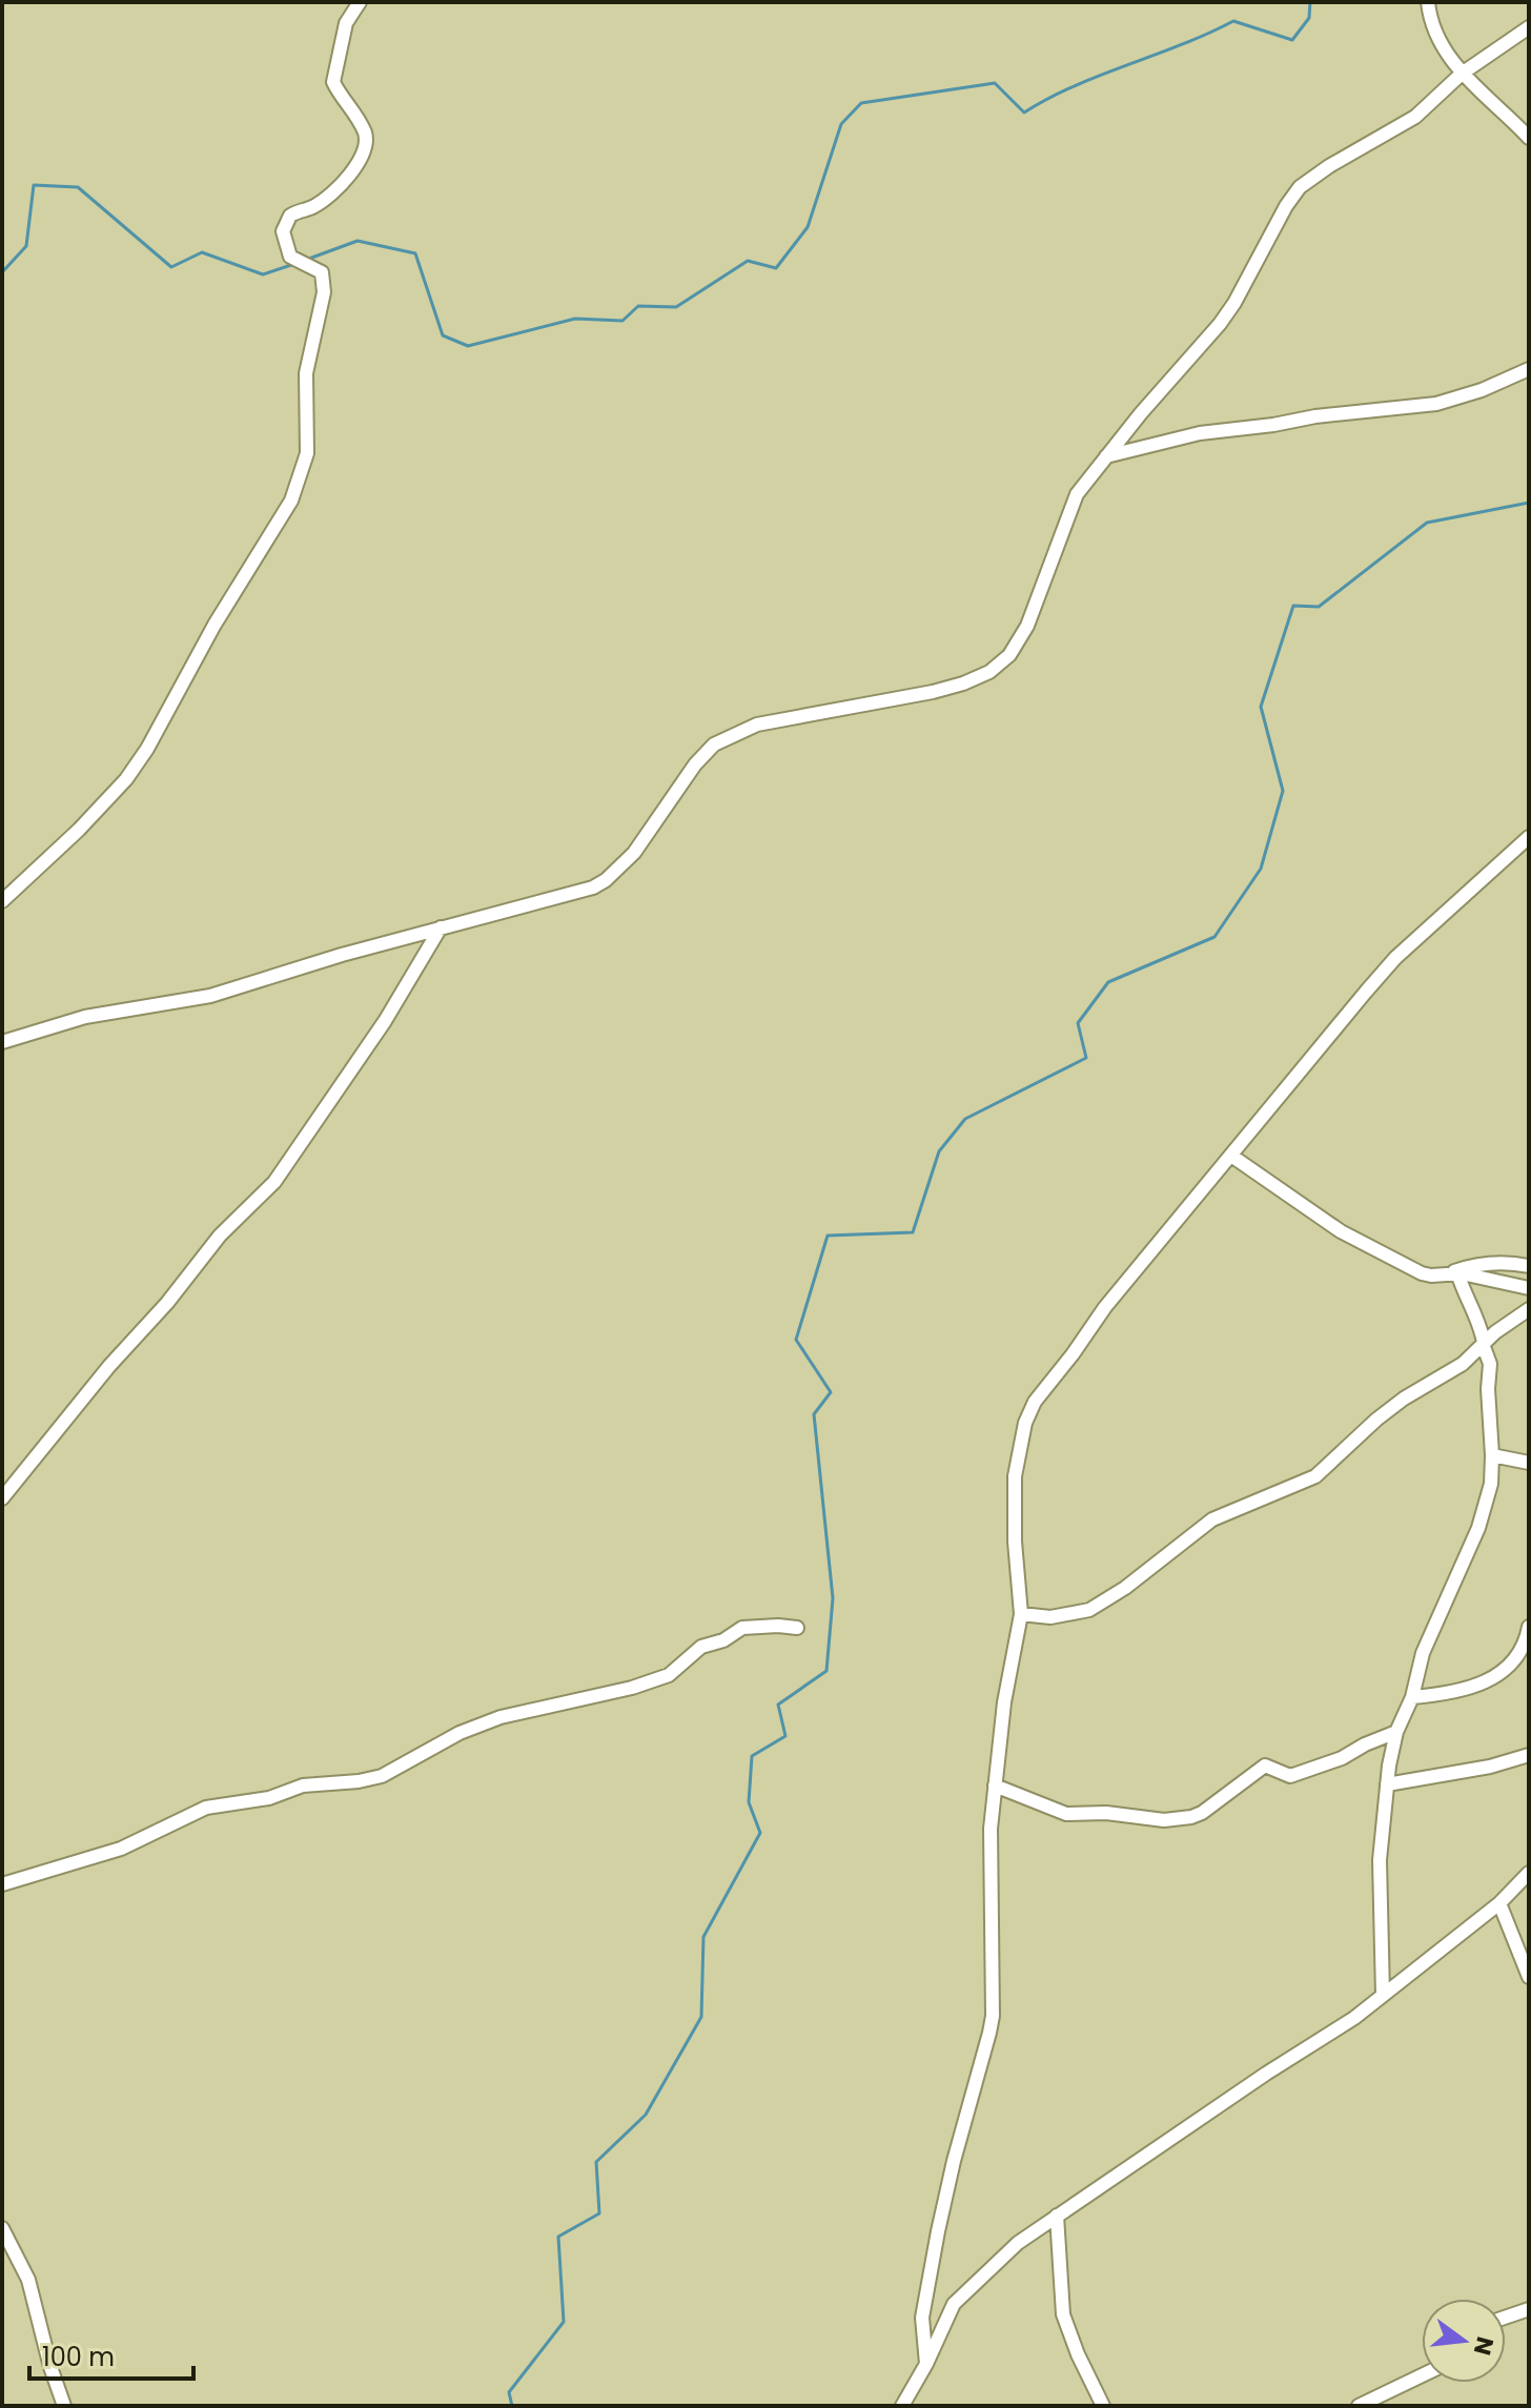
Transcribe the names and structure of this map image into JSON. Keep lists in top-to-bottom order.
{
  "scale_bar": "100 m",
  "north": "right"
}
